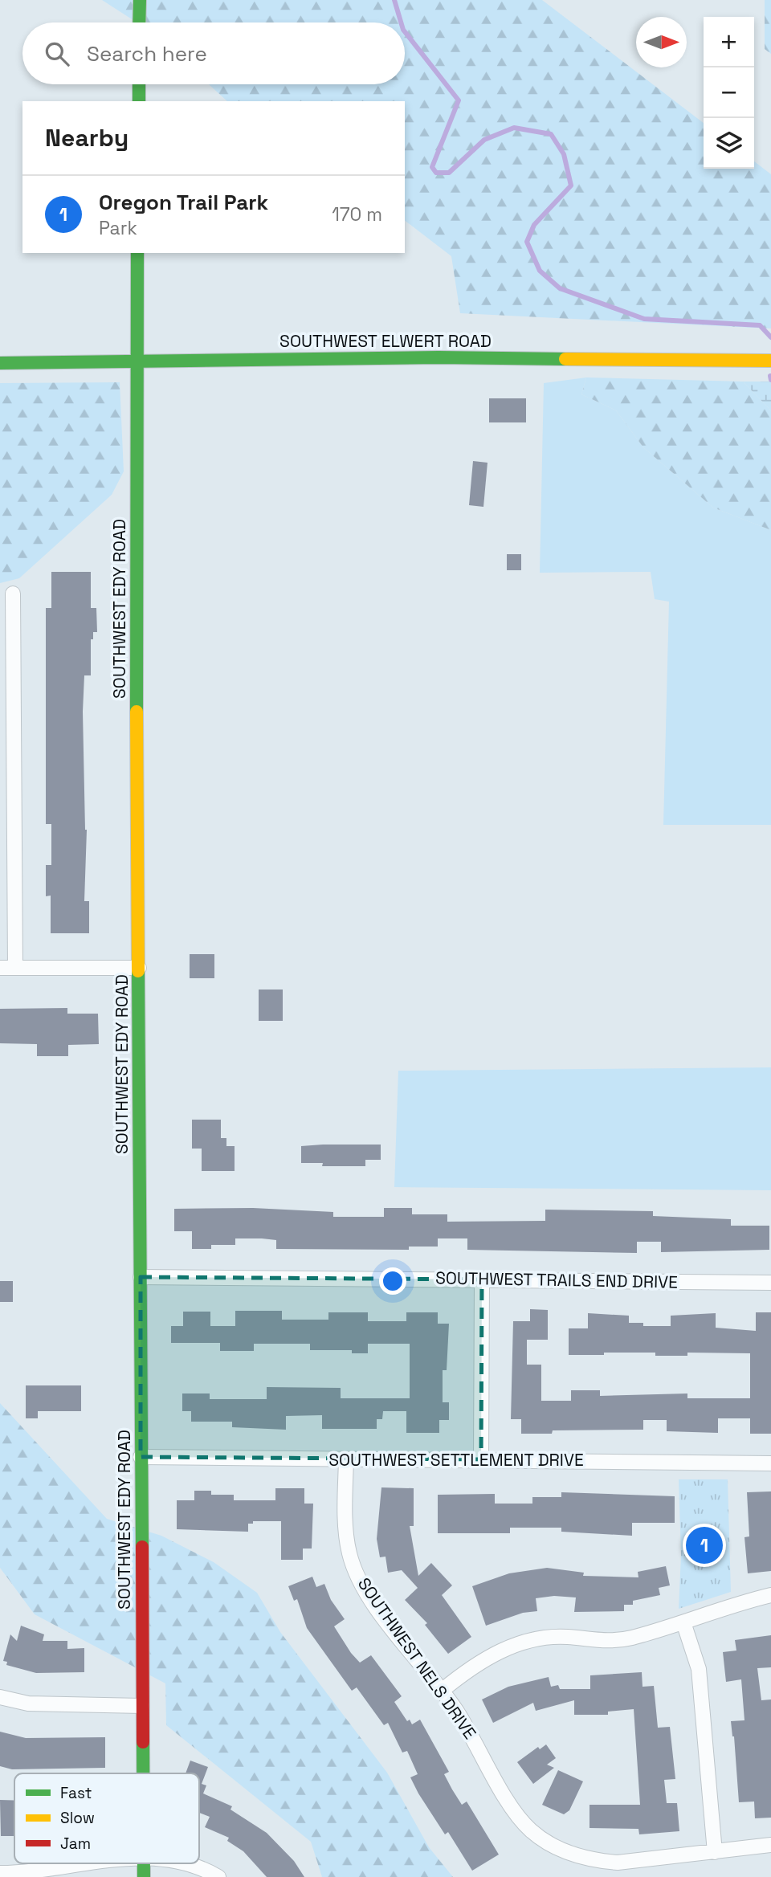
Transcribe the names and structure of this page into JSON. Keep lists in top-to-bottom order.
{
  "streets": {
    "main road": ["SOUTHWEST ELWERT ROAD", "SOUTHWEST EDY ROAD"],
    "street": ["SOUTHWEST TRAILS END DRIVE", "SOUTHWEST SETTLEMENT DRIVE", "SOUTHWEST NELS DRIVE"]
  },
  "crossings": [
    ["SOUTHWEST ELWERT ROAD", "SOUTHWEST EDY ROAD"],
    ["SOUTHWEST EDY ROAD", "SOUTHWEST TRAILS END DRIVE"],
    ["SOUTHWEST EDY ROAD", "SOUTHWEST SETTLEMENT DRIVE"],
    ["SOUTHWEST SETTLEMENT DRIVE", "SOUTHWEST NELS DRIVE"]
  ],
  "legend": ["Fast", "Slow", "Jam"],
  "north": "right",
  "page": {
    "map_buttons": ["+", "−"],
    "search": "Search here",
    "heading": "Nearby",
    "list": [
      {
        "mark": "1",
        "name": "Oregon Trail Park",
        "note": "Park",
        "value": "170 m"
      }
    ],
    "pins": "1"
  }
}
